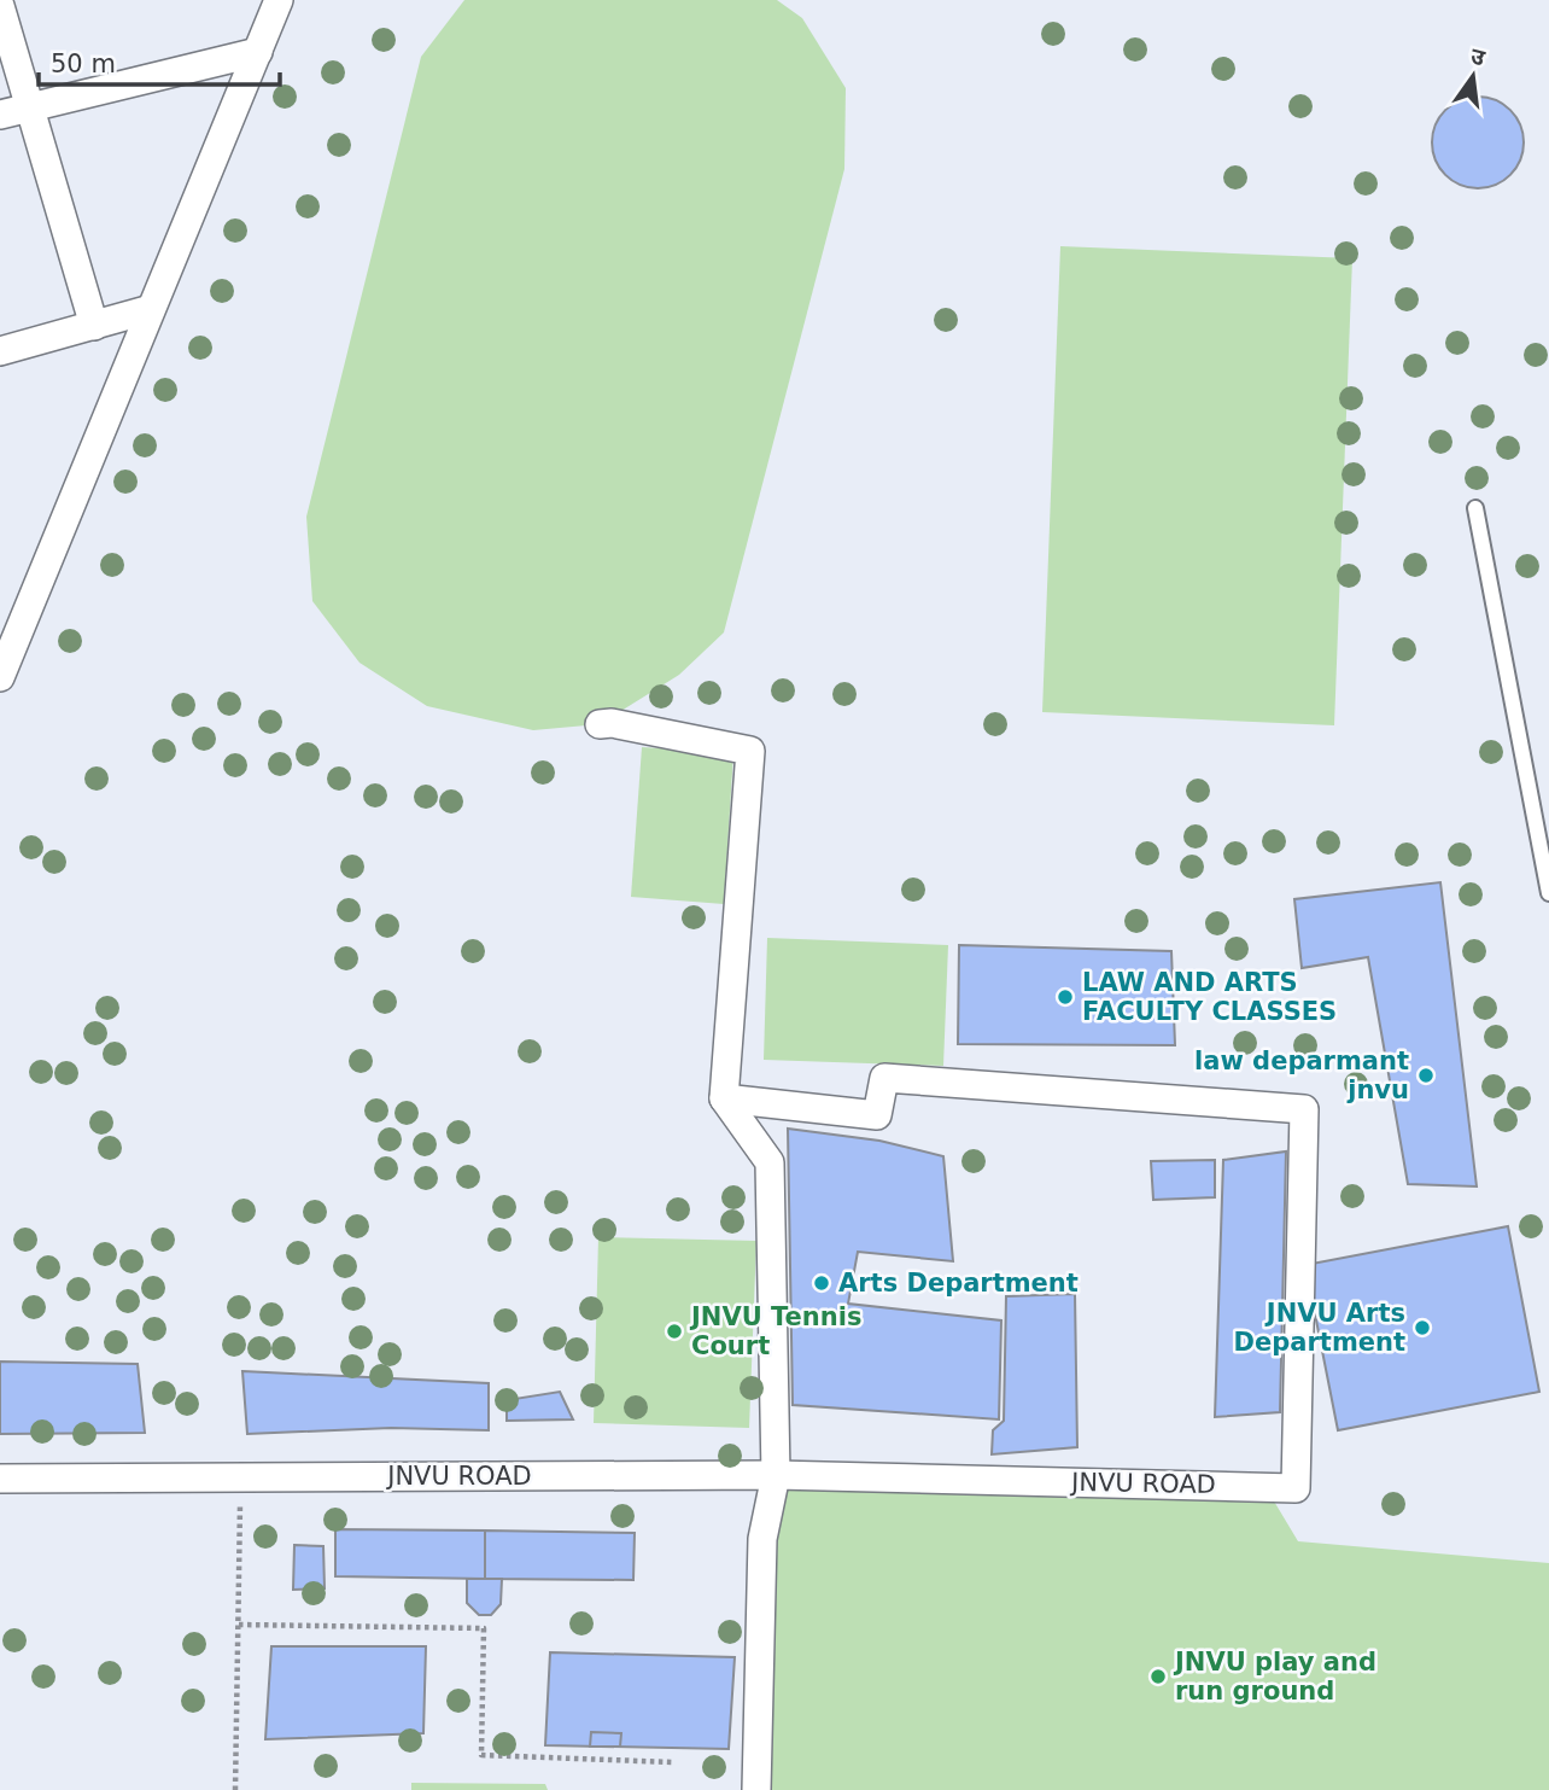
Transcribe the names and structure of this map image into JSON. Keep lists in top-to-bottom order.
{
  "streets": {
    "street": ["JNVU ROAD"]
  },
  "places": [
    "LAW AND ARTS FACULTY CLASSES",
    "law deparmant jnvu",
    "Arts Department",
    "JNVU Arts Department",
    "JNVU Tennis Court",
    "JNVU play and run ground"
  ],
  "scale_bar": "50 m",
  "north": "top"
}
